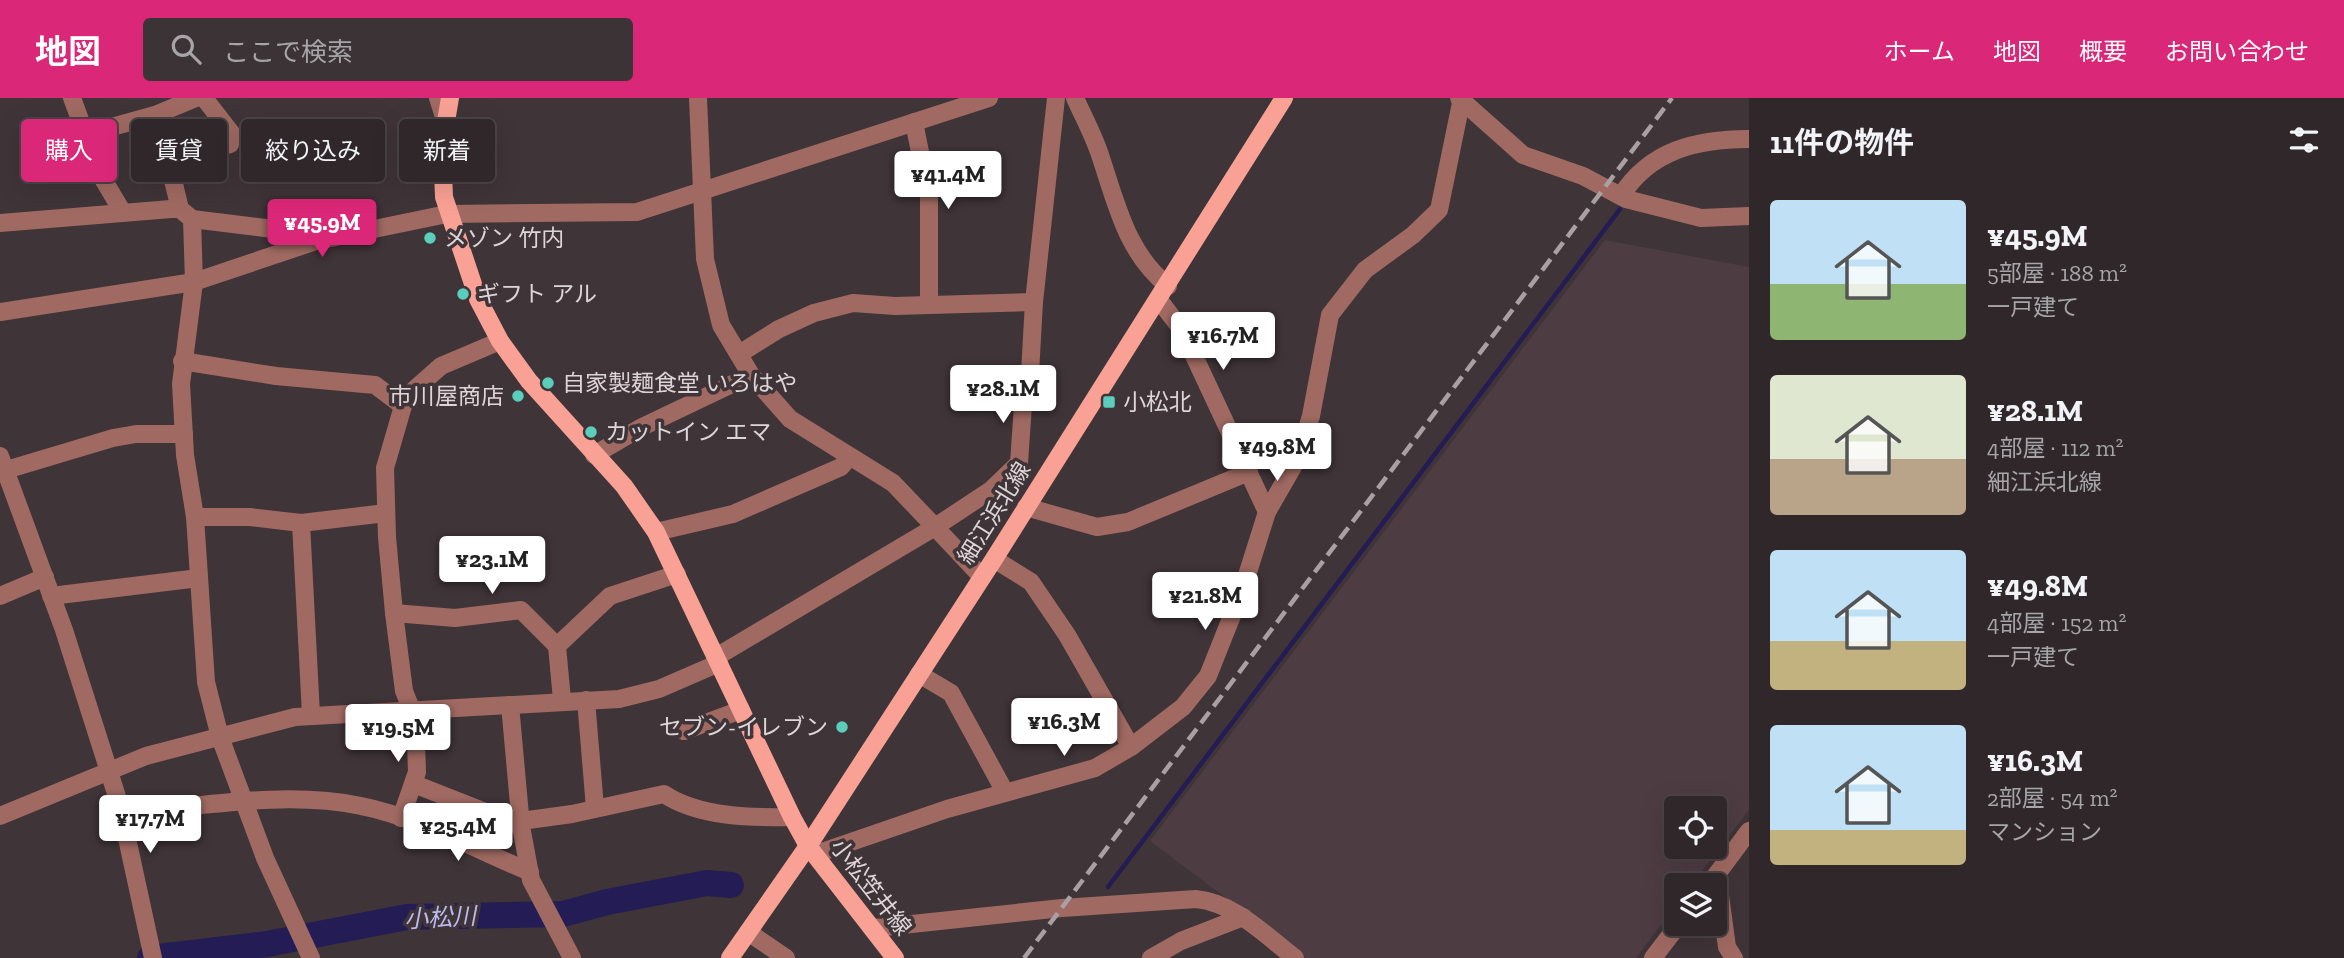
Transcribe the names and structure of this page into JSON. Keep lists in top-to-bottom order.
{
  "streets": {
    "main road": ["細江浜北線", "小松笠井線"]
  },
  "crossings": [
    ["細江浜北線", "小松笠井線"]
  ],
  "water": ["小松川"],
  "places": {
    "other": [
      "メゾン 竹内",
      "ギフト アル",
      "自家製麺食堂 いろはや",
      "市川屋商店",
      "カットイン エマ",
      "セブン-イレブン"
    ],
    "transit": ["小松北"]
  },
  "page": {
    "header": "地図",
    "search": "ここで検索",
    "nav": [
      "ホーム",
      "地図",
      "概要",
      "お問い合わせ"
    ],
    "heading": "11件の物件",
    "chip": [
      "購入",
      "賃貸",
      "絞り込み",
      "新着"
    ],
    "price": [
      "¥41.4M",
      "¥45.9M",
      "¥16.7M",
      "¥28.1M",
      "¥49.8M",
      "¥23.1M",
      "¥21.8M",
      "¥16.3M",
      "¥19.5M",
      "¥17.7M",
      "¥25.4M"
    ],
    "list": [
      {
        "name": "¥45.9M",
        "note": "5部屋 · 188 m² · 一戸建て"
      },
      {
        "name": "¥28.1M",
        "note": "4部屋 · 112 m² · 細江浜北線"
      },
      {
        "name": "¥49.8M",
        "note": "4部屋 · 152 m² · 一戸建て"
      },
      {
        "name": "¥16.3M",
        "note": "2部屋 · 54 m² · マンション"
      }
    ]
  }
}
